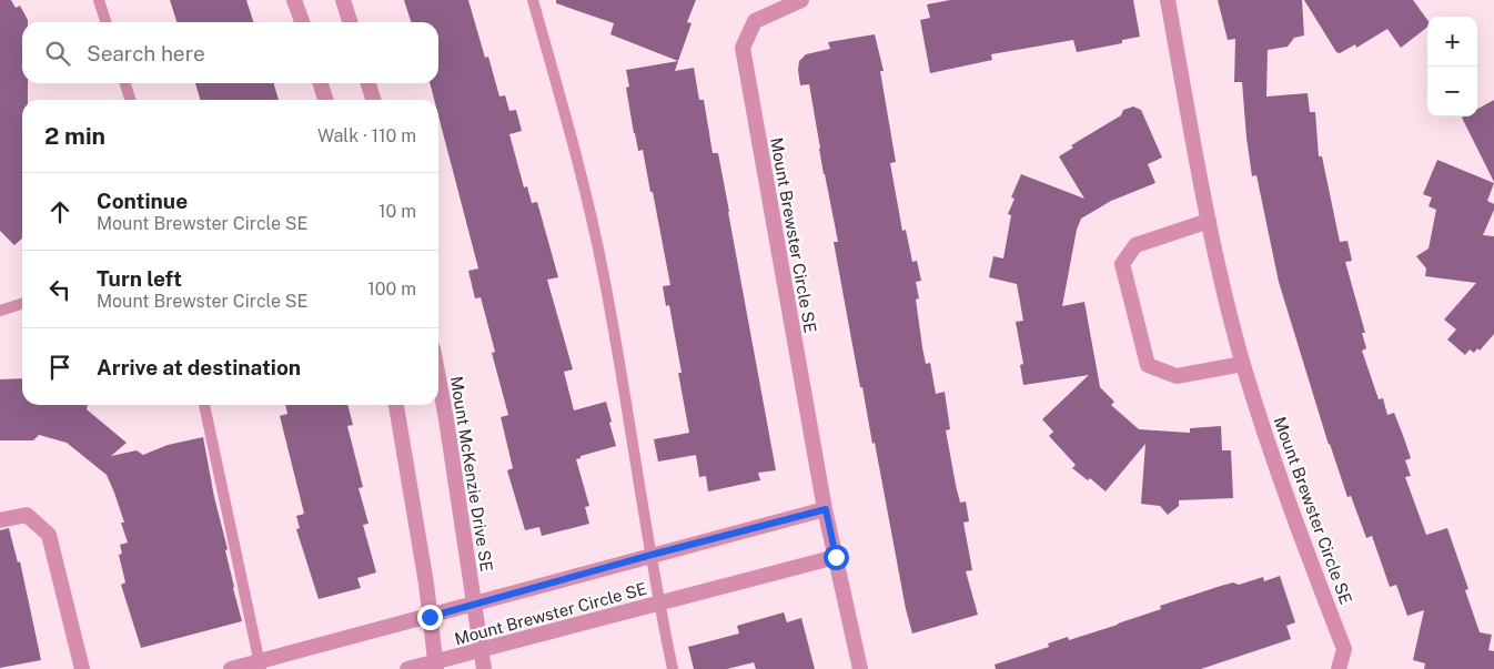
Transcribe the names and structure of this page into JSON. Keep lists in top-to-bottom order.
{
  "streets": {
    "street": ["Mount Brewster Circle SE", "Mount McKenzie Drive SE"]
  },
  "crossings": [
    ["Mount Brewster Circle SE", "Mount McKenzie Drive SE"]
  ],
  "page": {
    "map_buttons": ["+", "−"],
    "search": "Search here",
    "heading": ["2 min", "Walk · 110 m"],
    "list": [
      ["Continue", "Mount Brewster Circle SE", "10 m"],
      ["Turn left", "Mount Brewster Circle SE", "100 m"],
      "Arrive at destination"
    ]
  }
}
